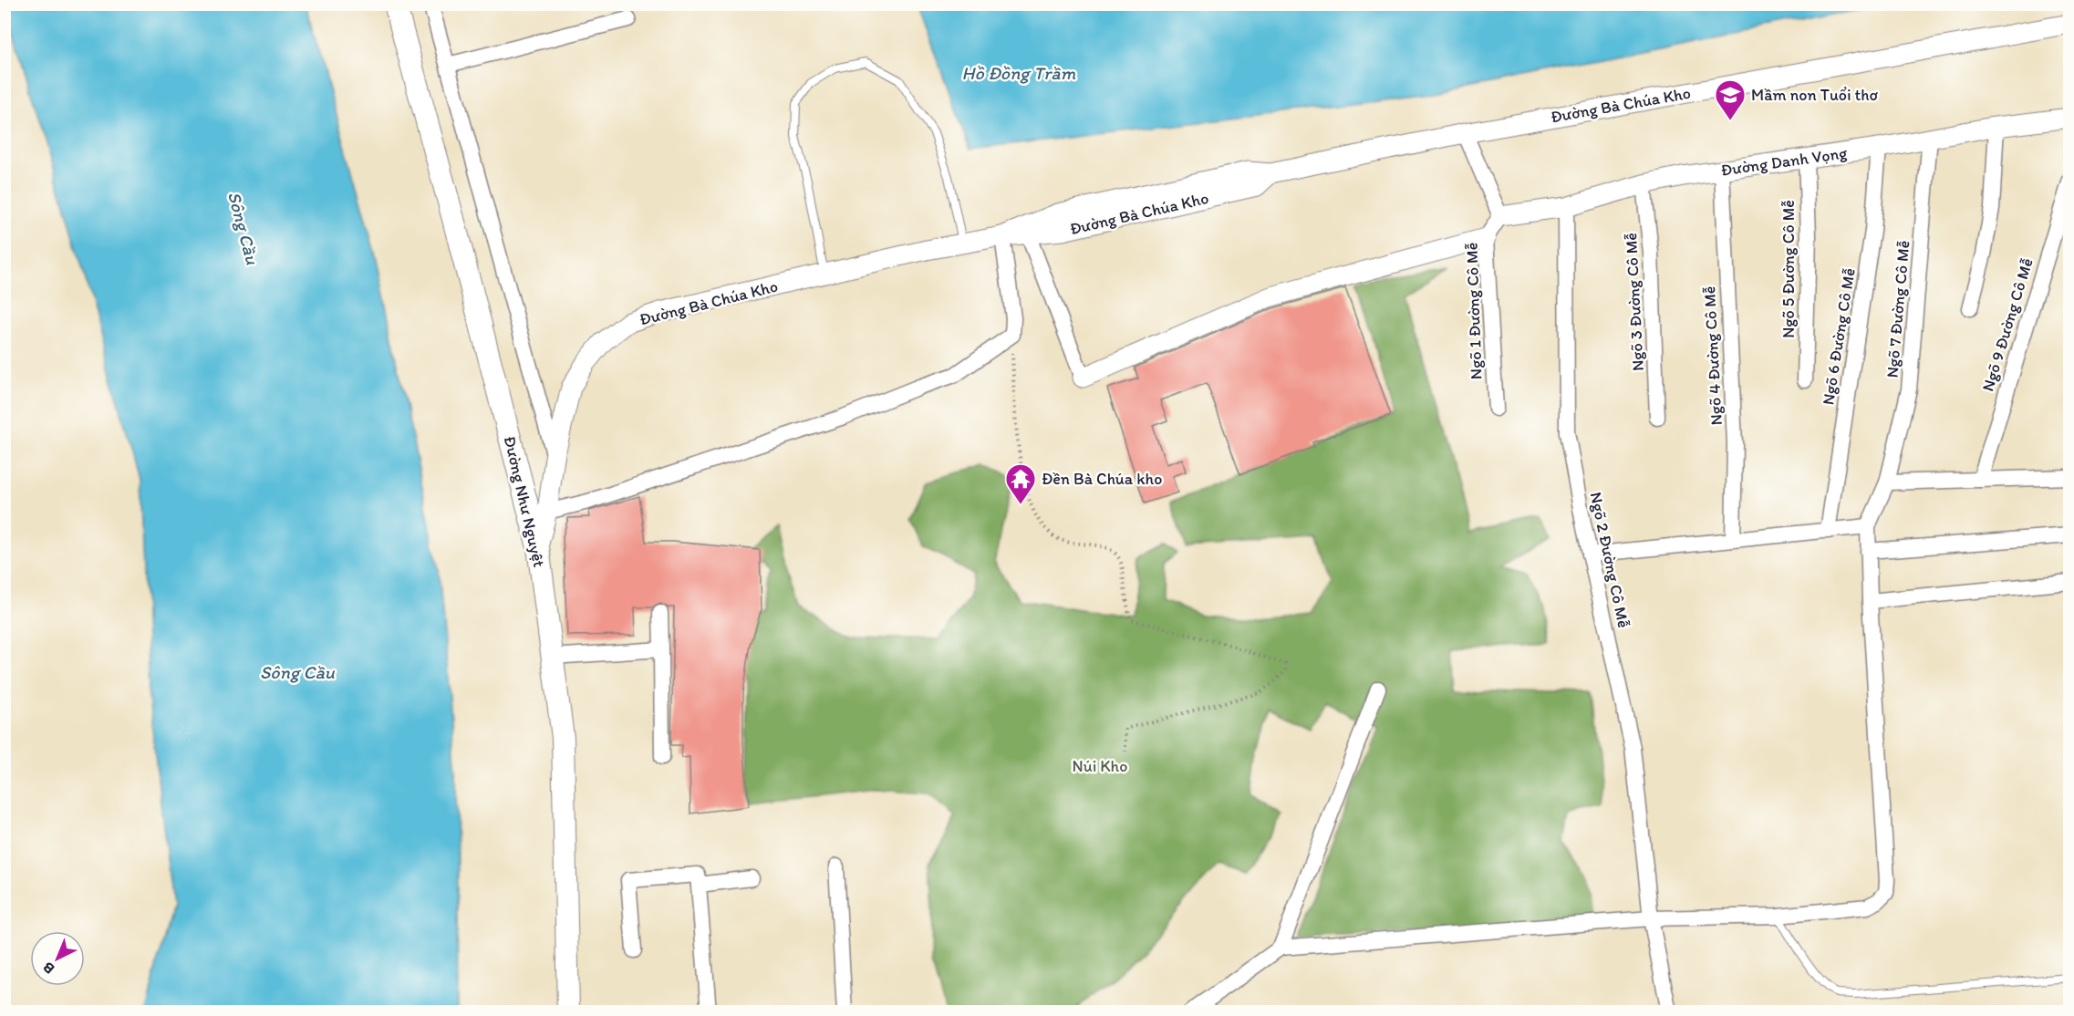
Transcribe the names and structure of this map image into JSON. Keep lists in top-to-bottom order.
{
  "streets": {
    "main road": ["Đường Như Nguyệt"],
    "street": [
      "Đường Bà Chúa Kho",
      "Đường Danh Vọng",
      "Ngõ 5 Đường Cô Mễ",
      "Ngõ 3 Đường Cô Mễ",
      "Ngõ 7 Đường Cô Mễ",
      "Ngõ 1 Đường Cô Mễ",
      "Ngõ 9 Đường Cô Mễ",
      "Ngõ 6 Đường Cô Mễ",
      "Ngõ 4 Đường Cô Mễ",
      "Ngõ 2 Đường Cô Mễ"
    ]
  },
  "crossings": [
    ["Đường Bà Chúa Kho", "Đường Như Nguyệt"],
    ["Đường Danh Vọng", "Ngõ 5 Đường Cô Mễ"],
    ["Đường Danh Vọng", "Ngõ 3 Đường Cô Mễ"],
    ["Đường Danh Vọng", "Ngõ 7 Đường Cô Mễ"],
    ["Đường Danh Vọng", "Ngõ 1 Đường Cô Mễ"],
    ["Đường Danh Vọng", "Ngõ 6 Đường Cô Mễ"],
    ["Đường Danh Vọng", "Ngõ 4 Đường Cô Mễ"],
    ["Đường Danh Vọng", "Ngõ 2 Đường Cô Mễ"]
  ],
  "water": ["Hồ Đồng Trầm", "Sông Cầu"],
  "parks": ["Núi Kho"],
  "places": {
    "school or university": ["Mầm non Tuổi thơ"],
    "temple": ["Đền Bà Chúa kho"]
  },
  "north": "bottom left"
}
